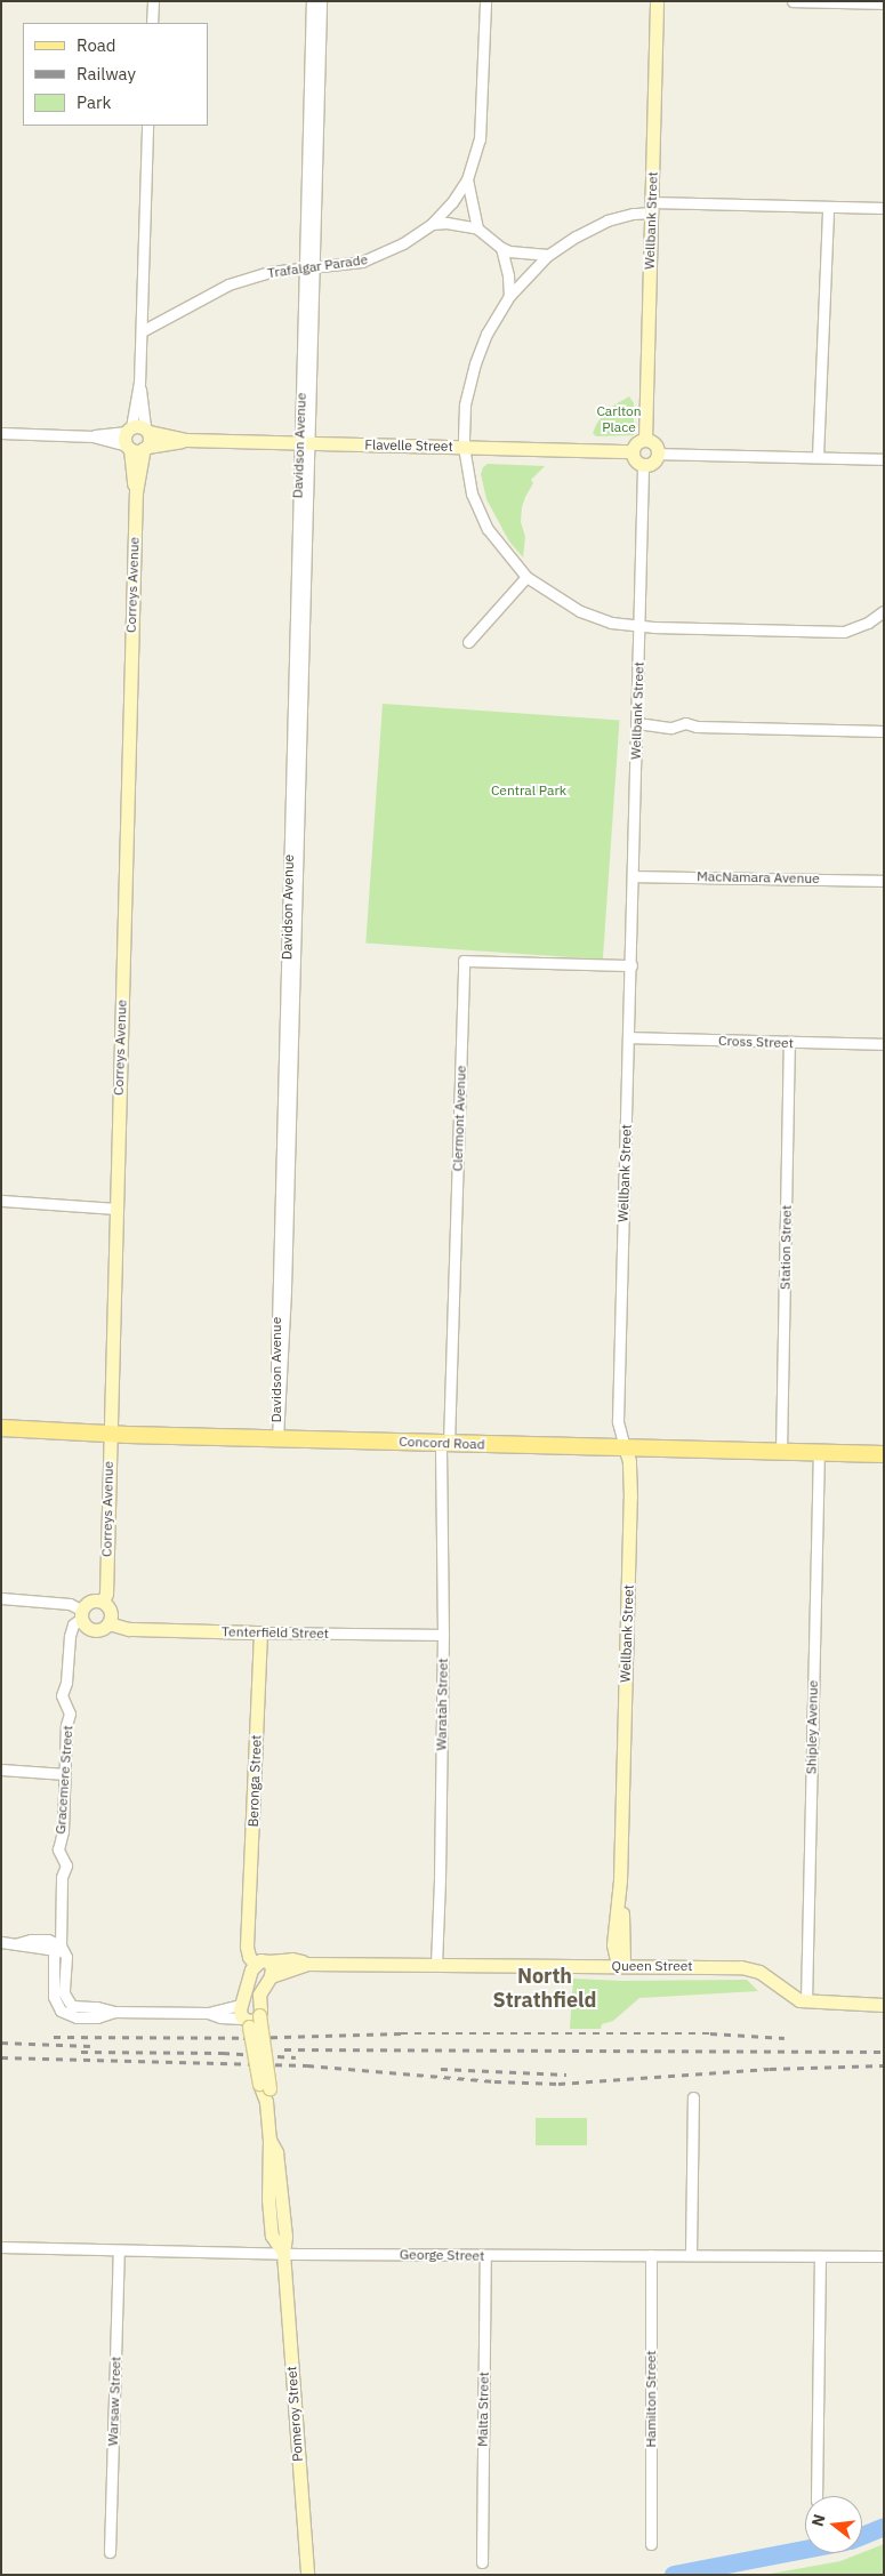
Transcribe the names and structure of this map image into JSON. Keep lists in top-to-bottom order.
{
  "streets": {
    "main road": ["Concord Road"],
    "street": [
      "Wellbank Street",
      "Trafalgar Parade",
      "Davidson Avenue",
      "Flavelle Street",
      "Correys Avenue",
      "MacNamara Avenue",
      "Cross Street",
      "Clermont Avenue",
      "Station Street",
      "Tenterfield Street",
      "Waratah Street",
      "Shipley Avenue",
      "Gracemere Street",
      "Beronga Street",
      "Queen Street",
      "George Street",
      "Hamilton Street",
      "Warsaw Street",
      "Malta Street",
      "Pomeroy Street"
    ]
  },
  "crossings": [
    ["Wellbank Street", "Flavelle Street"],
    ["Wellbank Street", "MacNamara Avenue"],
    ["Wellbank Street", "Cross Street"],
    ["Wellbank Street", "Clermont Avenue"],
    ["Wellbank Street", "Concord Road"],
    ["Wellbank Street", "Queen Street"],
    ["Trafalgar Parade", "Davidson Avenue"],
    ["Davidson Avenue", "Flavelle Street"],
    ["Davidson Avenue", "Concord Road"],
    ["Flavelle Street", "Correys Avenue"],
    ["Correys Avenue", "Concord Road"],
    ["Correys Avenue", "Tenterfield Street"],
    ["Correys Avenue", "Gracemere Street"],
    ["Cross Street", "Station Street"],
    ["Clermont Avenue", "Concord Road"],
    ["Clermont Avenue", "Waratah Street"],
    ["Station Street", "Concord Road"],
    ["Concord Road", "Waratah Street"],
    ["Concord Road", "Shipley Avenue"],
    ["Tenterfield Street", "Waratah Street"],
    ["Tenterfield Street", "Gracemere Street"],
    ["Tenterfield Street", "Beronga Street"],
    ["Waratah Street", "Queen Street"],
    ["Shipley Avenue", "Queen Street"],
    ["Beronga Street", "Queen Street"],
    ["George Street", "Hamilton Street"],
    ["George Street", "Warsaw Street"],
    ["George Street", "Malta Street"],
    ["George Street", "Pomeroy Street"]
  ],
  "districts": ["North Strathfield"],
  "parks": ["Carlton Place", "Central Park"],
  "legend": ["Road", "Railway", "Park"],
  "north": "left"
}
